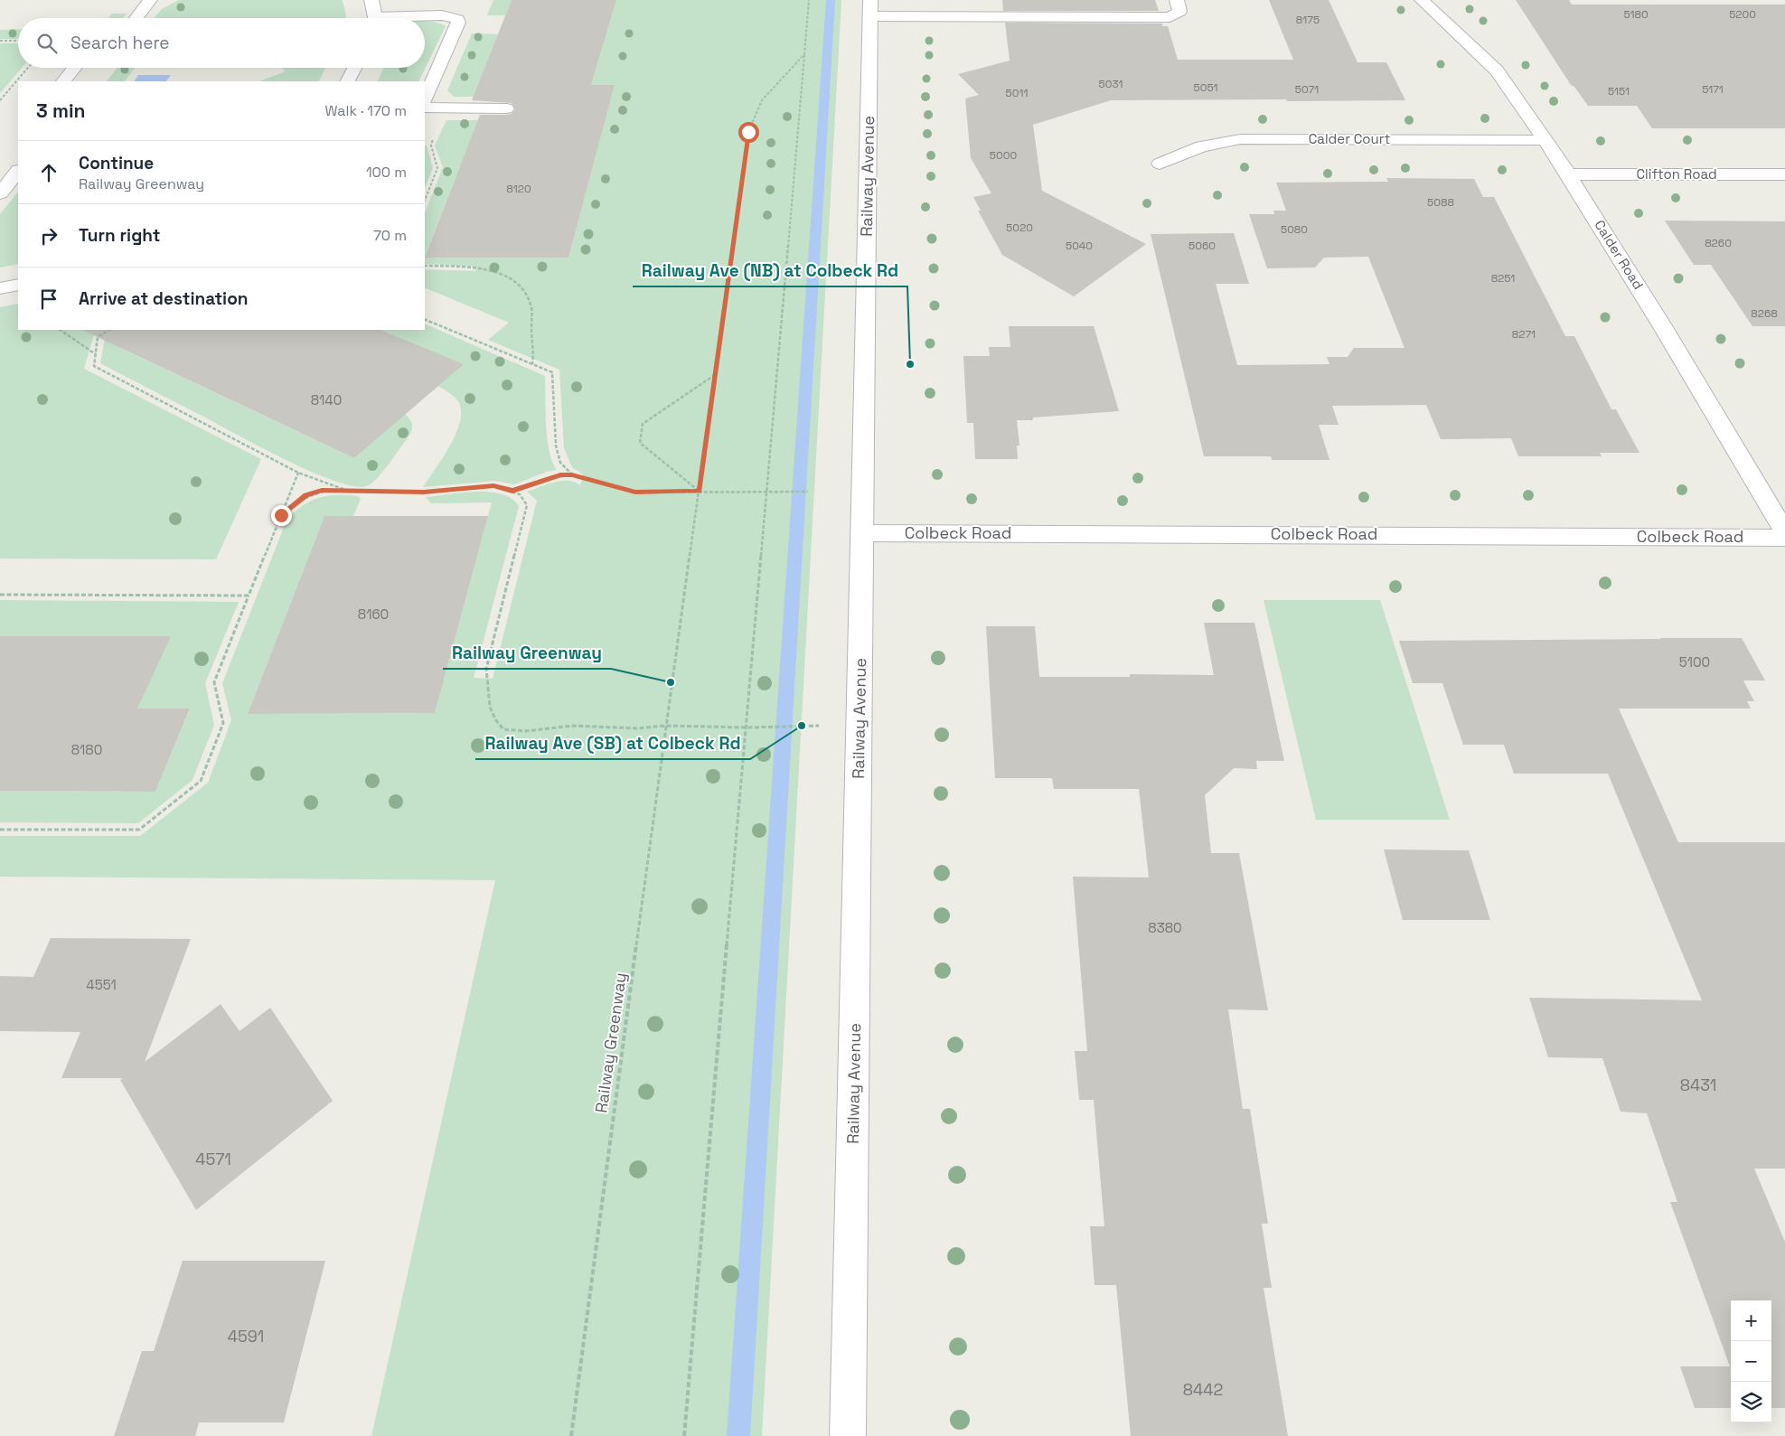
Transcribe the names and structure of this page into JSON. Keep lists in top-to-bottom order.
{
  "streets": {
    "street": [
      "Calder Court",
      "Clifton Road",
      "Railway Avenue",
      "Calder Road",
      "Colbeck Road"
    ],
    "path": ["Railway Greenway"]
  },
  "crossings": [
    ["Calder Court", "Calder Road"],
    ["Clifton Road", "Calder Road"],
    ["Railway Avenue", "Colbeck Road"]
  ],
  "places": ["Railway Ave (NB) at Colbeck Rd", "Railway Greenway", "Railway Ave (SB) at Colbeck Rd"],
  "house_numbers": [
    "5180",
    "5200",
    "8175",
    "5031",
    "5051",
    "5071",
    "5171",
    "5151",
    "5011",
    "5000",
    "8120",
    "5088",
    "5020",
    "5080",
    "8260",
    "5040",
    "5060",
    "8251",
    "8268",
    "8271",
    "8140",
    "8160",
    "5100",
    "8180",
    "8380",
    "4551",
    "8431",
    "4571",
    "4591",
    "8442"
  ],
  "page": {
    "search": "Search here",
    "heading": ["3 min", "Walk · 170 m"],
    "list": [
      ["Continue", "Railway Greenway", "100 m"],
      ["Turn right", "70 m"],
      "Arrive at destination"
    ],
    "map_buttons": ["+", "−"]
  }
}
